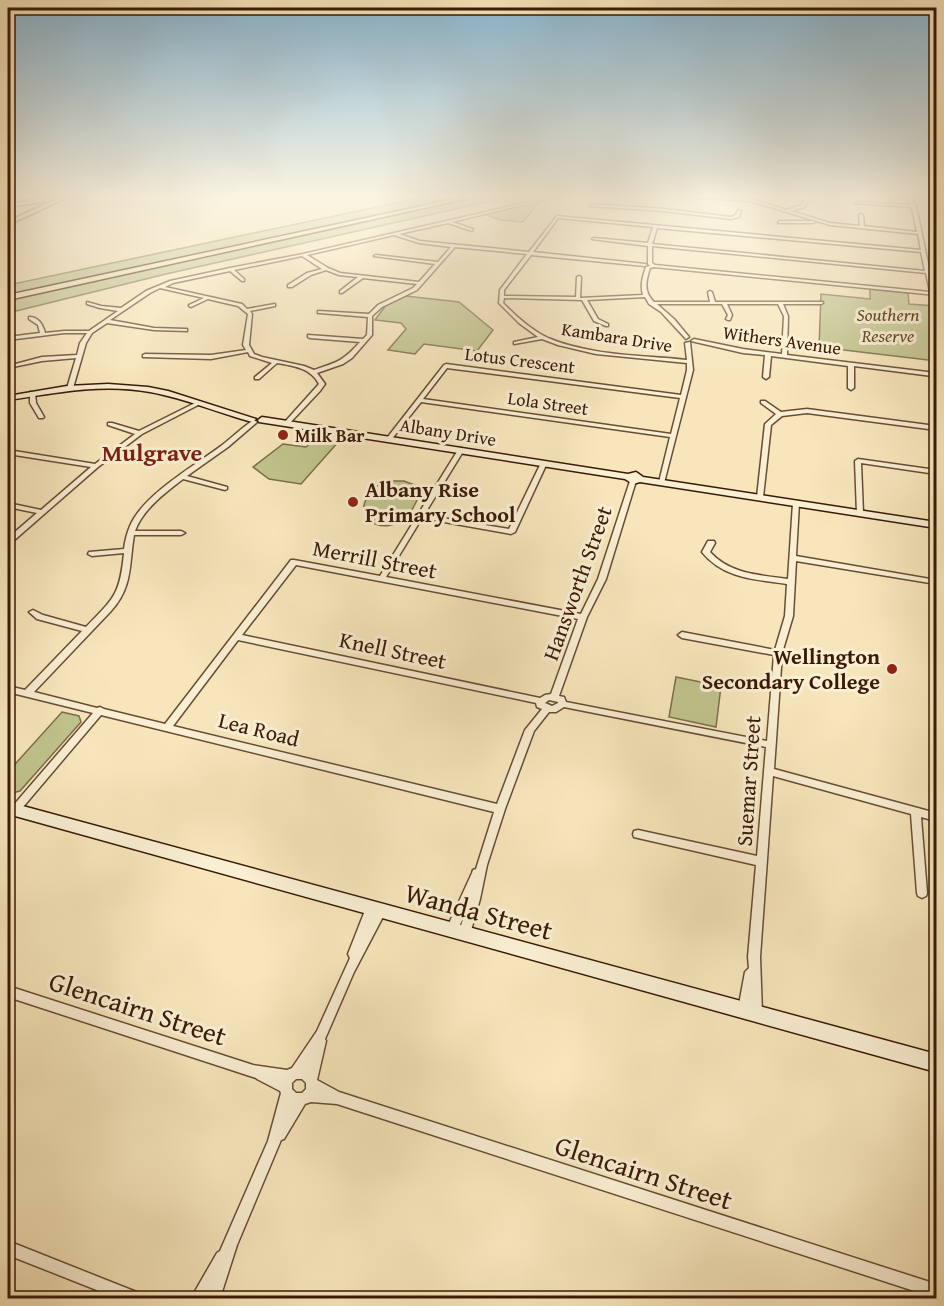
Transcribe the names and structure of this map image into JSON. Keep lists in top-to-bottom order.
{
  "streets": {
    "street": [
      "Kambara Drive",
      "Withers Avenue",
      "Lotus Crescent",
      "Lola Street",
      "Albany Drive",
      "Merrill Street",
      "Hansworth Street",
      "Knell Street",
      "Lea Road",
      "Suemar Street",
      "Wanda Street",
      "Glencairn Street"
    ]
  },
  "crossings": [
    ["Lotus Crescent", "Lola Street"],
    ["Lotus Crescent", "Albany Drive"],
    ["Albany Drive", "Hansworth Street"],
    ["Albany Drive", "Suemar Street"],
    ["Merrill Street", "Hansworth Street"],
    ["Merrill Street", "Knell Street"],
    ["Merrill Street", "Lea Road"],
    ["Suemar Street", "Wanda Street"]
  ],
  "districts": ["Mulgrave"],
  "parks": ["Southern Reserve"],
  "places": ["Milk Bar", "Albany Rise Primary School", "Wellington Secondary College"]
}
